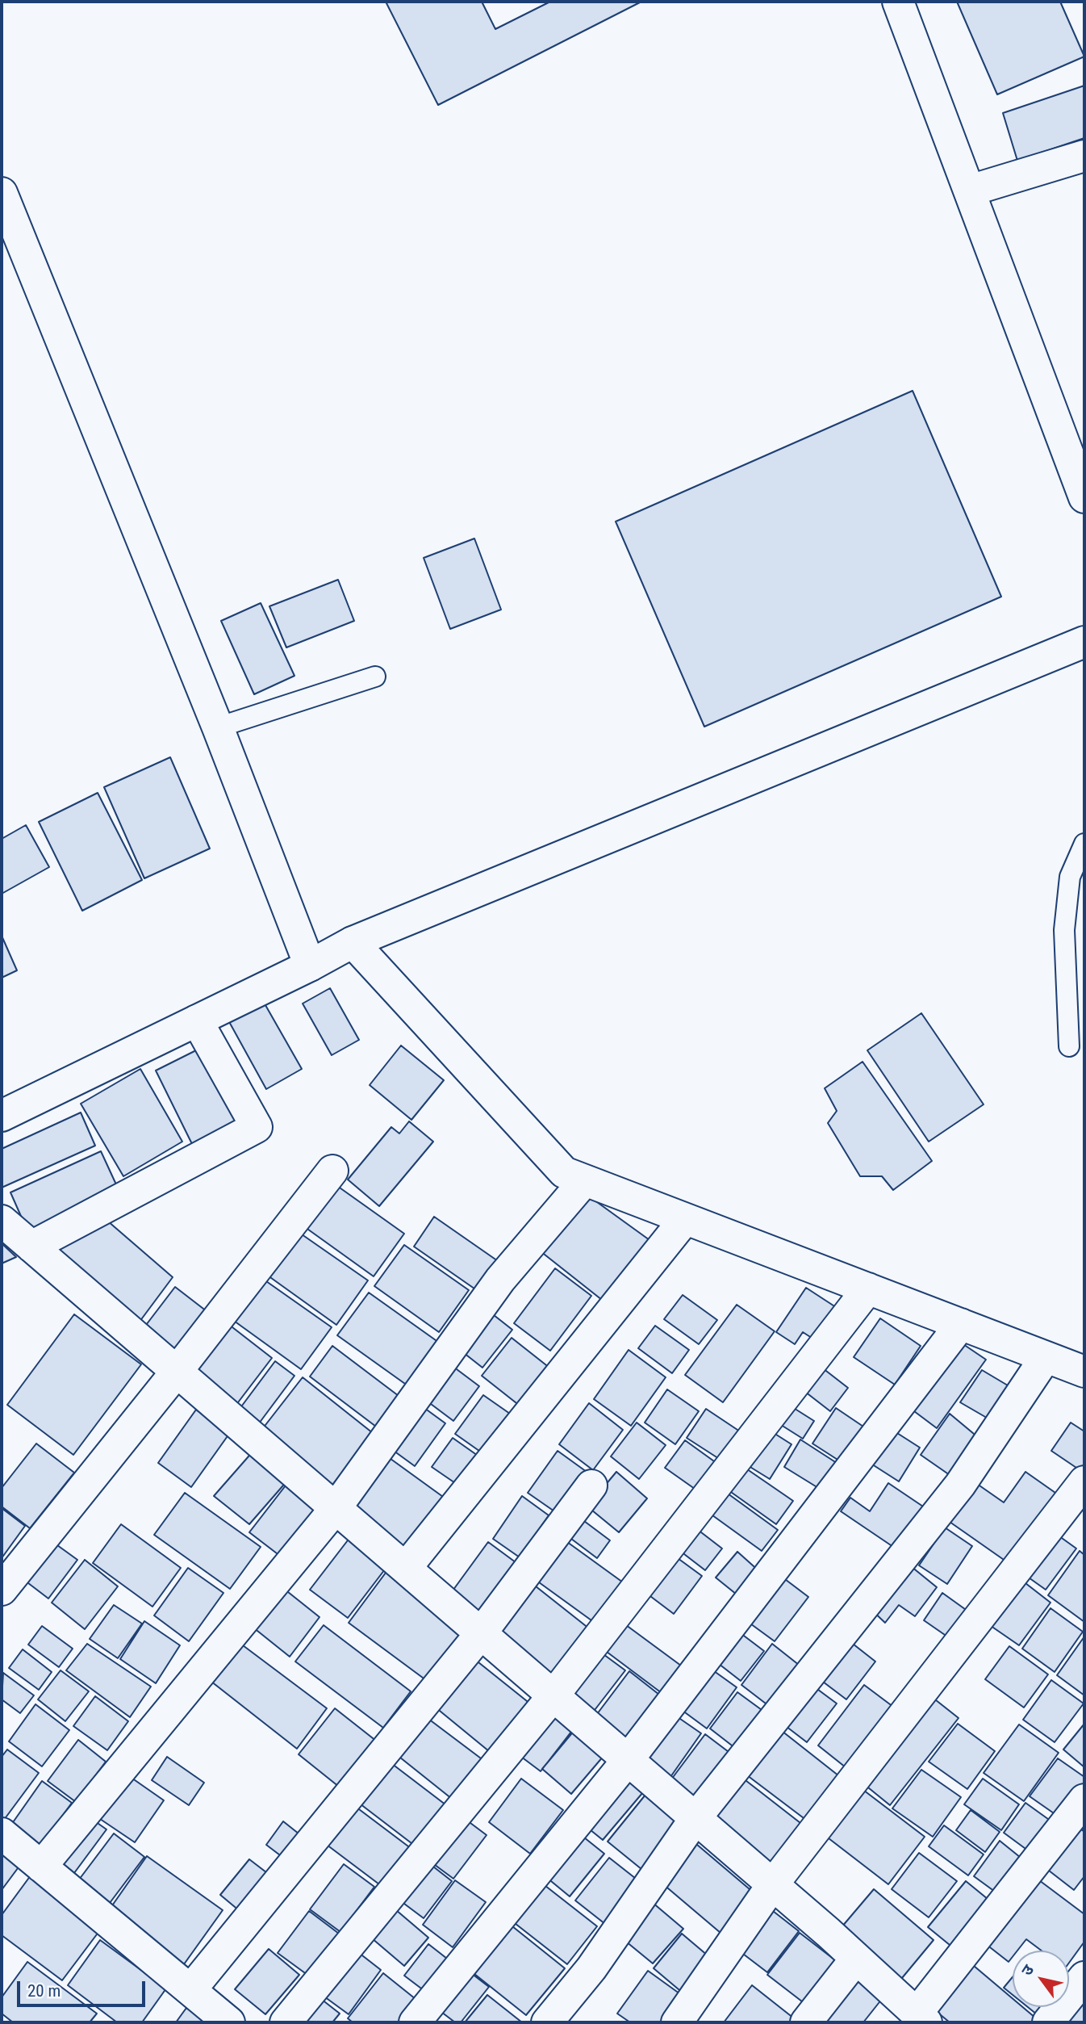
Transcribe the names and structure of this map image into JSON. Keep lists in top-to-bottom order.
{
  "scale_bar": "20 m",
  "north": "top left"
}
